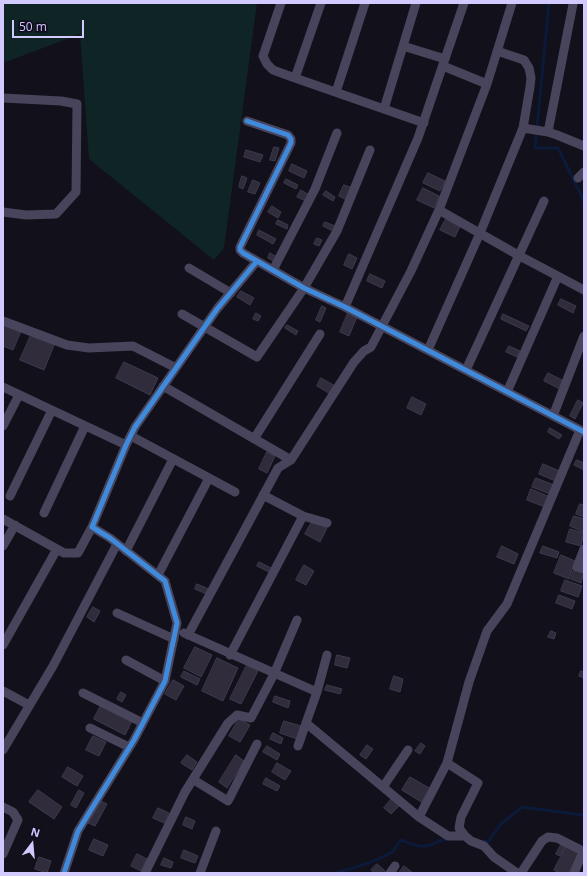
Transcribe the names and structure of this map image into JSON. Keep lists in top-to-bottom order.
{
  "scale_bar": "50 m",
  "north": "top"
}
